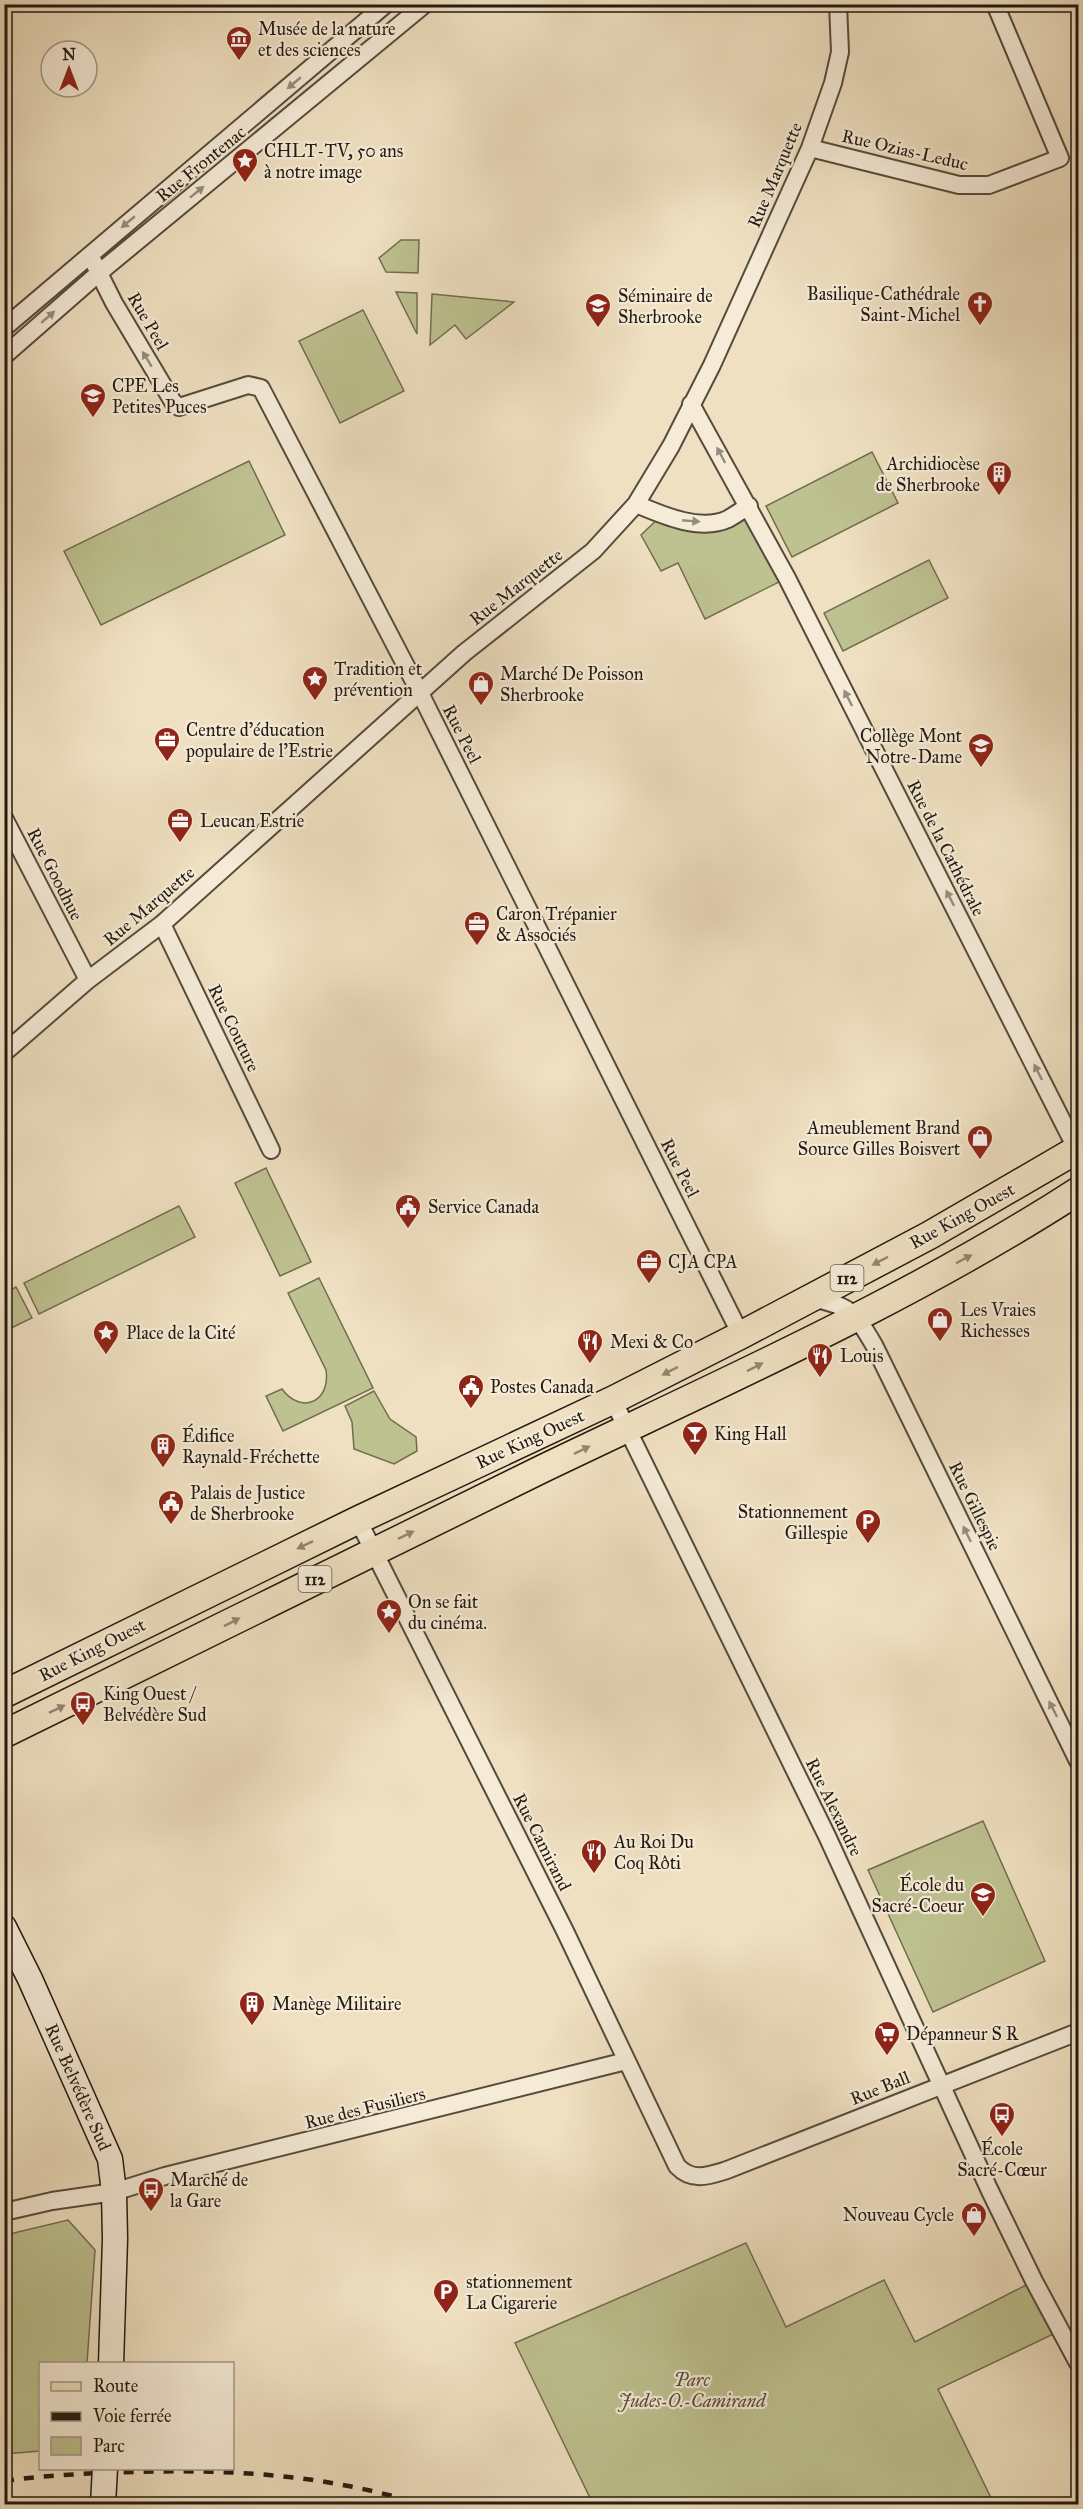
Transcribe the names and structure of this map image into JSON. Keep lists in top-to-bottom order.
{
  "streets": {
    "main road": ["Rue King Ouest", "112", "Rue Belvédère Sud"],
    "street": [
      "Rue Ozias-Leduc",
      "Rue Frontenac",
      "Rue Marquette",
      "Rue Peel",
      "Rue de la Cathédrale",
      "Rue Goodhue",
      "Rue Couture",
      "Rue Gillespie",
      "Rue Alexandre",
      "Rue Camirand",
      "Rue Ball",
      "Rue des Fusiliers"
    ]
  },
  "crossings": [
    ["Rue Ozias-Leduc", "Rue Marquette"],
    ["Rue Frontenac", "Rue Peel"],
    ["Rue Marquette", "Rue Peel"],
    ["Rue Marquette", "Rue de la Cathédrale"],
    ["Rue Marquette", "Rue Goodhue"],
    ["Rue Marquette", "Rue Couture"],
    ["Rue Peel", "Rue King Ouest"],
    ["Rue de la Cathédrale", "Rue King Ouest"],
    ["Rue King Ouest", "Rue Gillespie"],
    ["Rue King Ouest", "Rue Alexandre"],
    ["Rue King Ouest", "Rue Camirand"],
    ["Rue Alexandre", "Rue Ball"],
    ["Rue Camirand", "Rue Ball"],
    ["Rue Camirand", "Rue des Fusiliers"],
    ["Rue Belvédère Sud", "Rue des Fusiliers"]
  ],
  "one_way": ["Rue Peel", "Rue de la Cathédrale", "Rue Gillespie"],
  "parks": ["Parc Judes-O.-Camirand"],
  "places": {
    "museum": ["Musée de la nature et des sciences"],
    "place": [
      "CHLT-TV, 50 ans à notre image",
      "Tradition et prévention",
      "Place de la Cité",
      "On se fait du cinéma."
    ],
    "church": ["Basilique-Cathédrale Saint-Michel"],
    "school or university": [
      "Séminaire de Sherbrooke",
      "CPE Les Petites Puces",
      "Collège Mont Notre-Dame",
      "École du Sacré-Coeur"
    ],
    "building": ["Archidiocèse de Sherbrooke", "Édifice Raynald-Fréchette", "Manège Militaire"],
    "shop": [
      "Marché De Poisson Sherbrooke",
      "Ameublement Brand Source Gilles Boisvert",
      "Les Vraies Richesses",
      "Nouveau Cycle"
    ],
    "office": [
      "Centre d'éducation populaire de l'Estrie",
      "Leucan Estrie",
      "Caron Trépanier & Associés",
      "CJA CPA"
    ],
    "public building": ["Service Canada", "Postes Canada", "Palais de Justice de Sherbrooke"],
    "restaurant": ["Mexi & Co", "Louis", "Au Roi Du Coq Rôti"],
    "bar": ["King Hall"],
    "parking": ["Stationnement Gillespie", "stationnement La Cigarerie"],
    "bus stop": ["King Ouest / Belvédère Sud", "École Sacré-Cœur", "Marché de la Gare"],
    "supermarket": ["Dépanneur S R"]
  },
  "legend": ["Route", "Voie ferrée", "Parc"],
  "north": "top"
}
